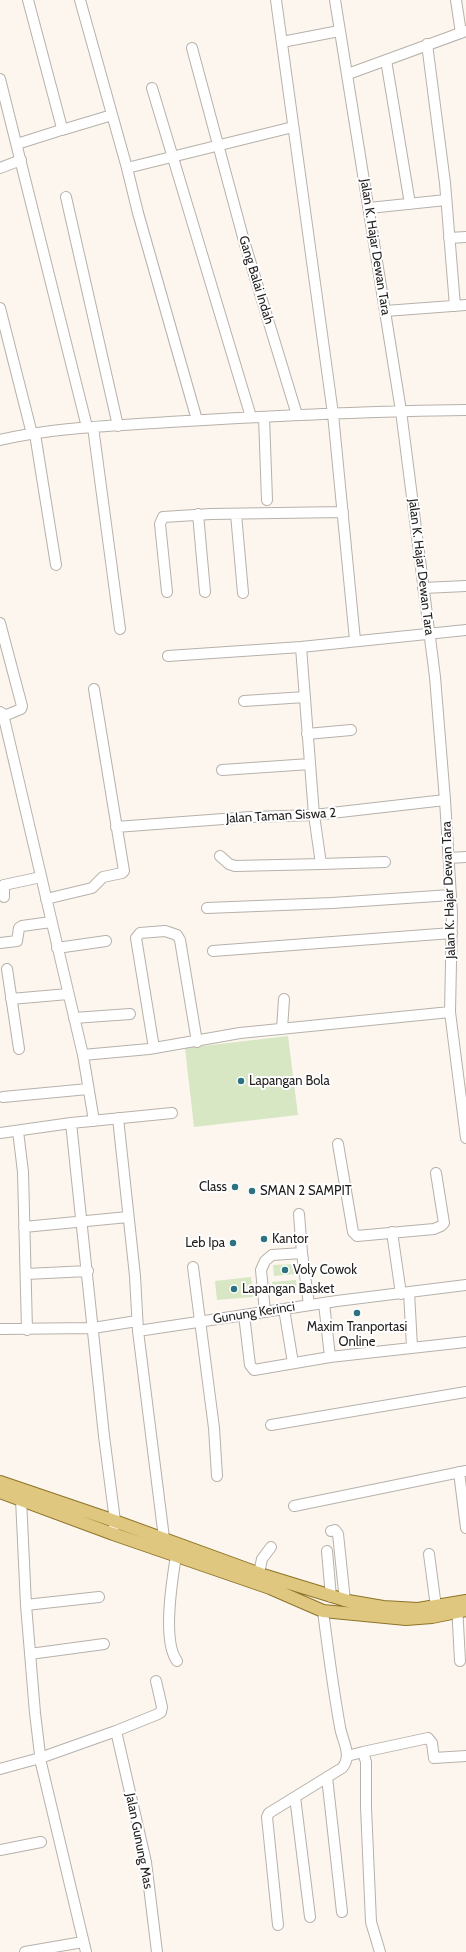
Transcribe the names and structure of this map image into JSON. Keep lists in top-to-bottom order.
{
  "streets": {
    "street": [
      "Jalan K. Hajar Dewan Tara",
      "Gang Balai Indah",
      "Jalan Taman Siswa 2",
      "Gunung Kerinci",
      "Jalan Gunung Mas"
    ]
  },
  "crossings": [
    ["Jalan K. Hajar Dewan Tara", "Jalan Taman Siswa 2"]
  ],
  "places": [
    "Lapangan Bola",
    "Class",
    "SMAN 2 SAMPIT",
    "Kantor",
    "Leb Ipa",
    "Voly Cowok",
    "Lapangan Basket",
    "Maxim Tranportasi Online"
  ]
}
